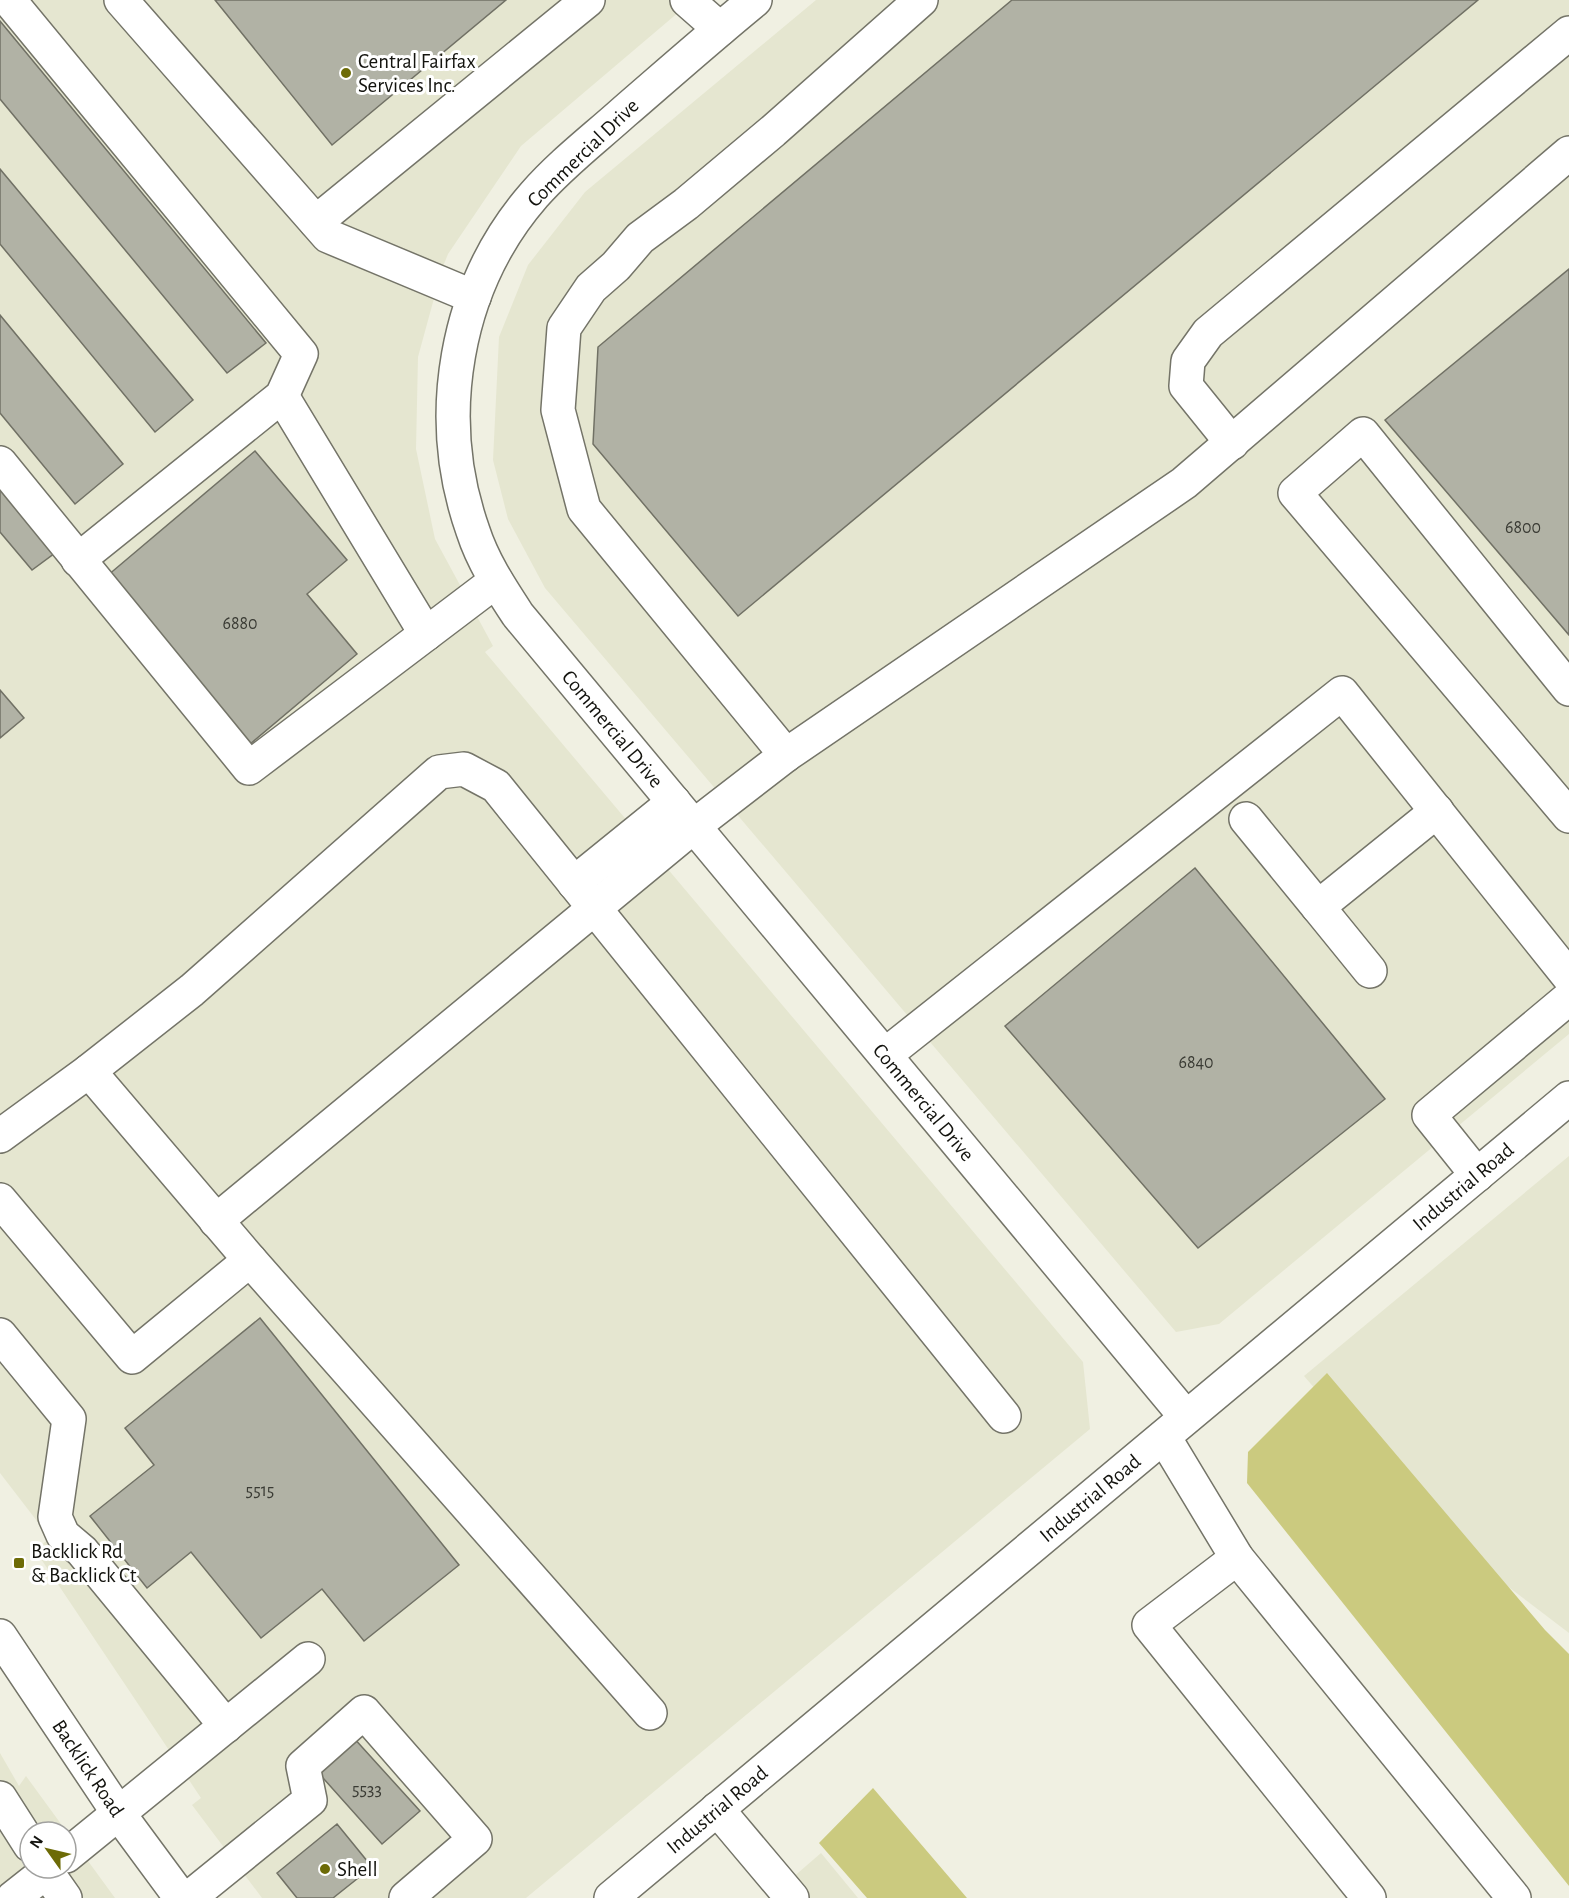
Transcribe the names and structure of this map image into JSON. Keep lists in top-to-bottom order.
{
  "streets": {
    "street": ["Commercial Drive", "Industrial Road", "Backlick Road"]
  },
  "crossings": [
    ["Commercial Drive", "Industrial Road"]
  ],
  "places": {
    "other": ["Central Fairfax Services Inc.", "Shell"],
    "transit": ["Backlick Rd & Backlick Ct"]
  },
  "house_numbers": [
    "6800",
    "6880",
    "6840",
    "5515",
    "5533"
  ],
  "north": "top left"
}
